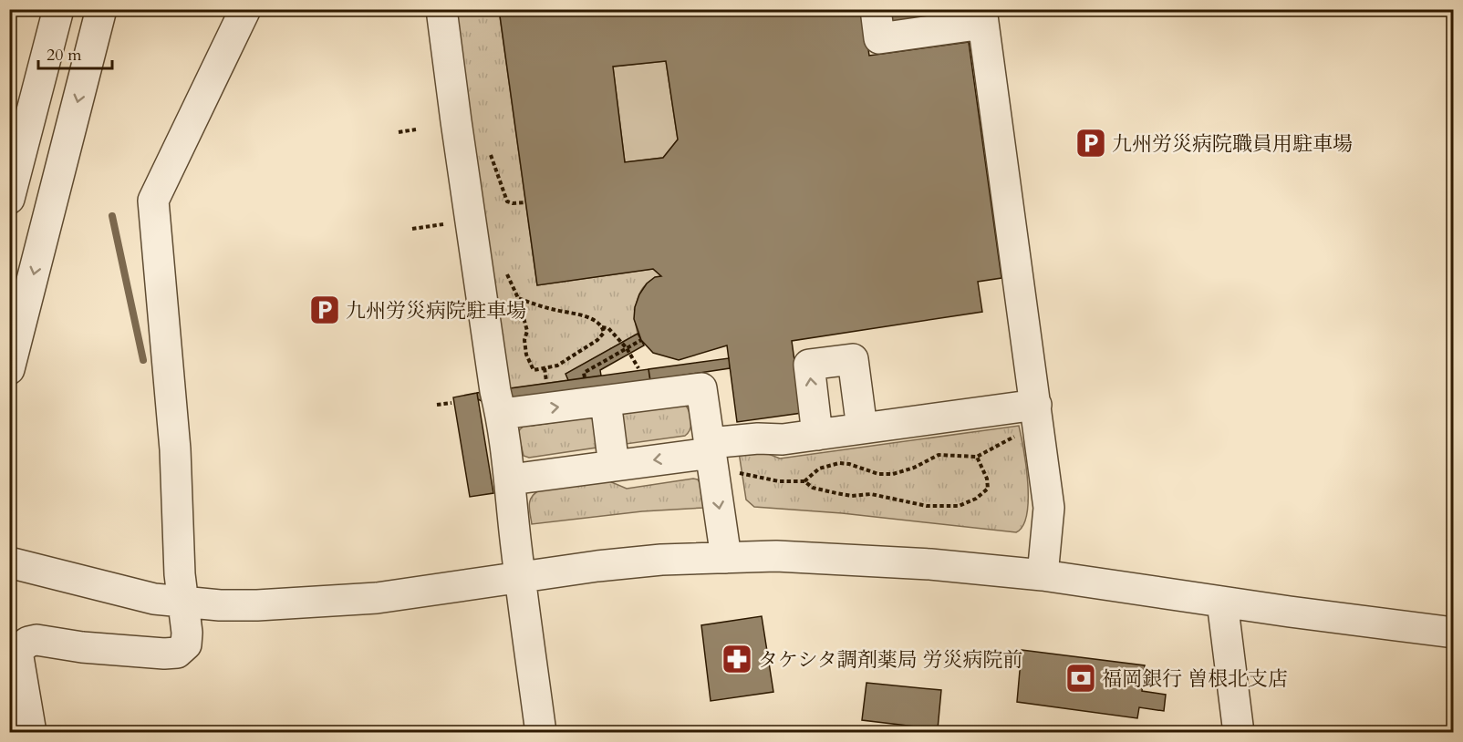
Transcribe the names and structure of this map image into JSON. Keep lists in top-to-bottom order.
{
  "places": {
    "parking": ["九州労災病院職員用駐車場", "九州労災病院駐車場"],
    "pharmacy": ["タケシタ調剤薬局 労災病院前"],
    "bank": ["福岡銀行 曽根北支店"]
  },
  "scale_bar": "20 m"
}
